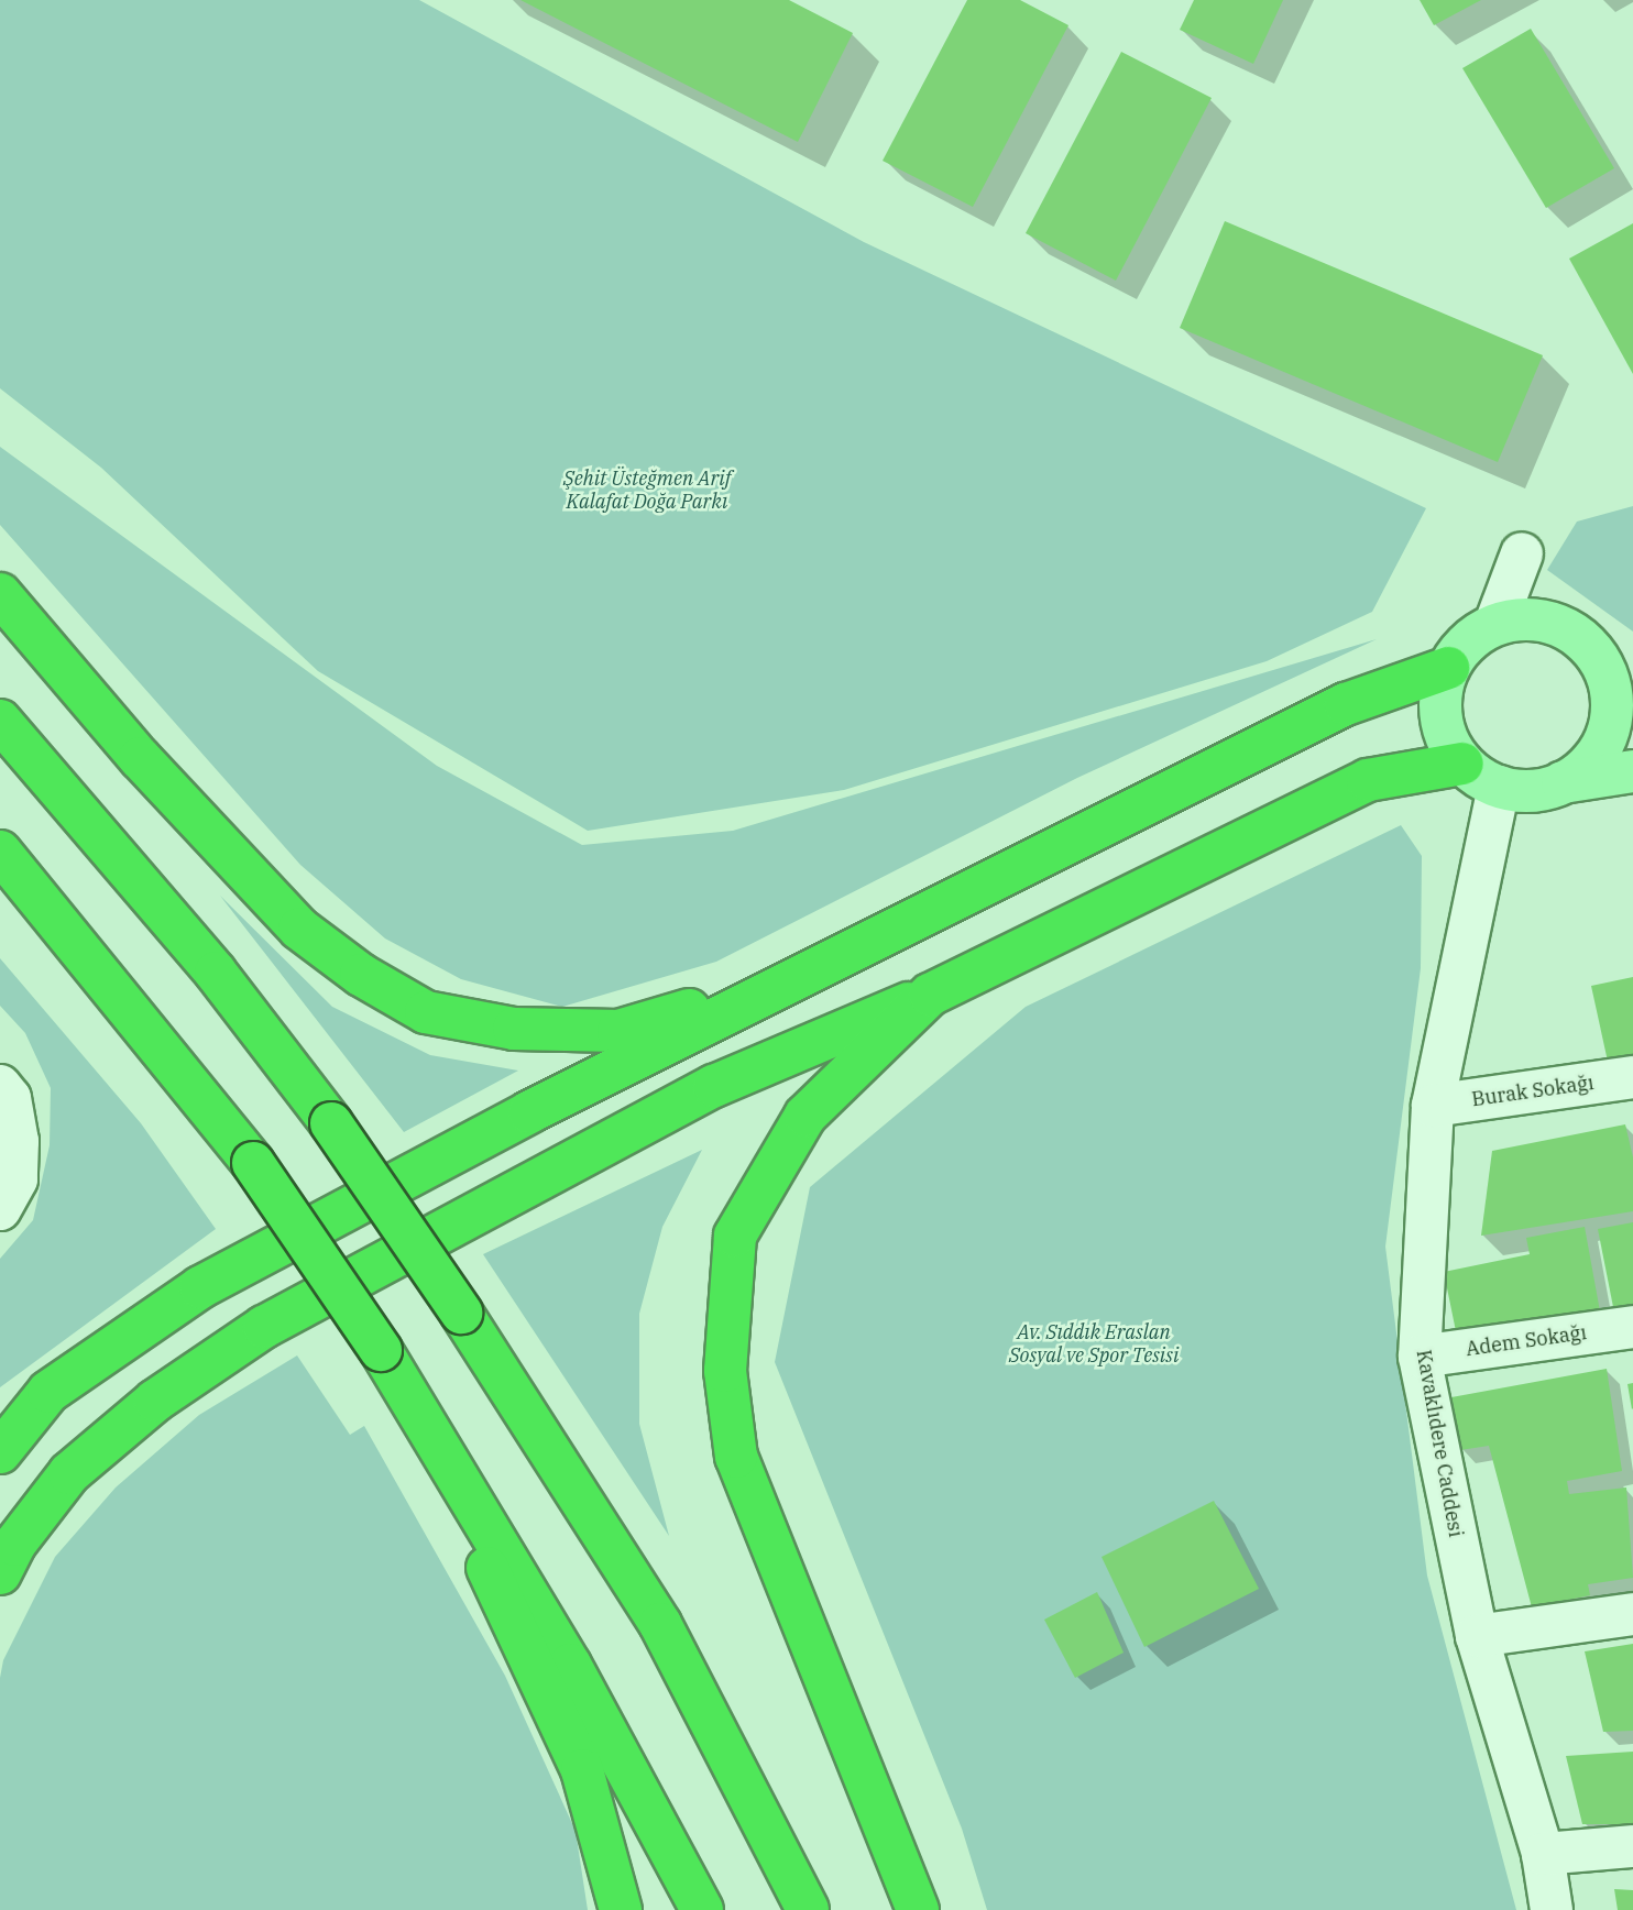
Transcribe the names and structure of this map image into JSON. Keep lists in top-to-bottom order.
{
  "streets": {
    "street": ["Burak Sokağı", "Adem Sokağı", "Kavaklıdere Caddesi"]
  },
  "crossings": [
    ["Burak Sokağı", "Kavaklıdere Caddesi"],
    ["Adem Sokağı", "Kavaklıdere Caddesi"]
  ],
  "parks": ["Şehit Üsteğmen Arif Kalafat Doğa Parkı", "Av. Sıddık Eraslan Sosyal ve Spor Tesisi"]
}
